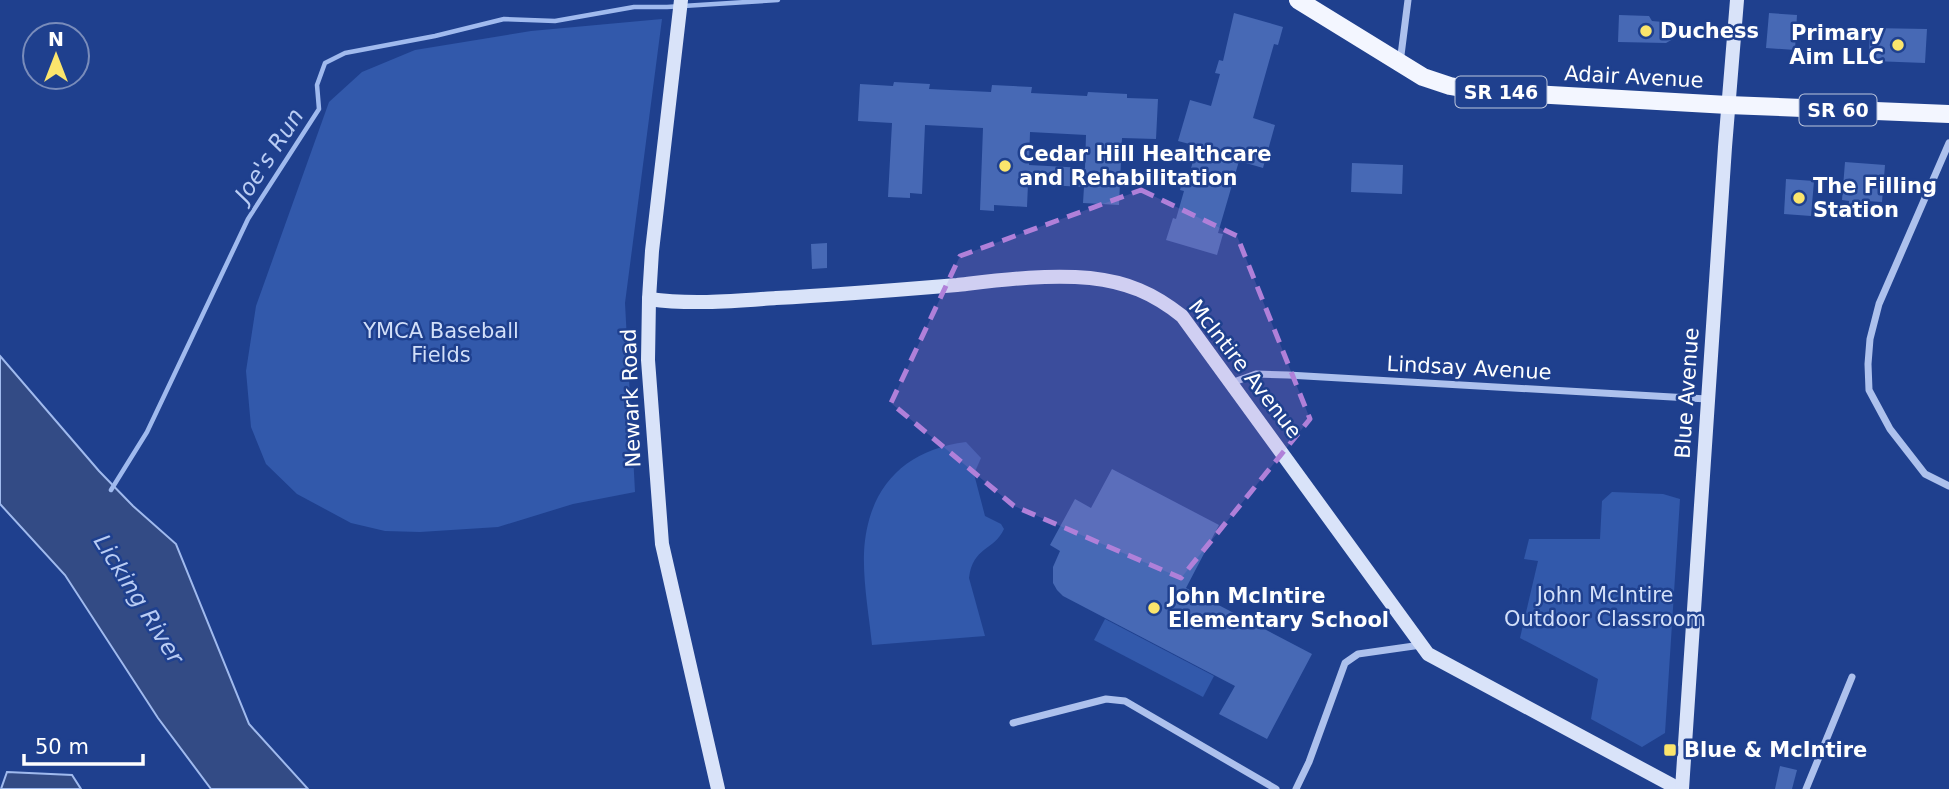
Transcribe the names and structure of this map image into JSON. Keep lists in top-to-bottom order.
{
  "streets": {
    "main road": ["Adair Avenue", "SR 146", "SR 60"],
    "street": [
      "Lindsay Avenue",
      "McIntire Avenue",
      "Blue Avenue",
      "Newark Road"
    ]
  },
  "crossings": [
    ["Adair Avenue", "Blue Avenue"],
    ["Lindsay Avenue", "McIntire Avenue"],
    ["Lindsay Avenue", "Blue Avenue"],
    ["McIntire Avenue", "Blue Avenue"],
    ["McIntire Avenue", "Newark Road"]
  ],
  "water": ["Joe's Run", "Licking River"],
  "parks": ["YMCA Baseball Fields", "John McIntire Outdoor Classroom"],
  "places": {
    "other": [
      "Duchess",
      "Primary Aim LLC",
      "Cedar Hill Healthcare and Rehabilitation",
      "The Filling Station",
      "John McIntire Elementary School"
    ],
    "transit": ["Blue & McIntire"]
  },
  "scale_bar": "50 m",
  "north": "top"
}
